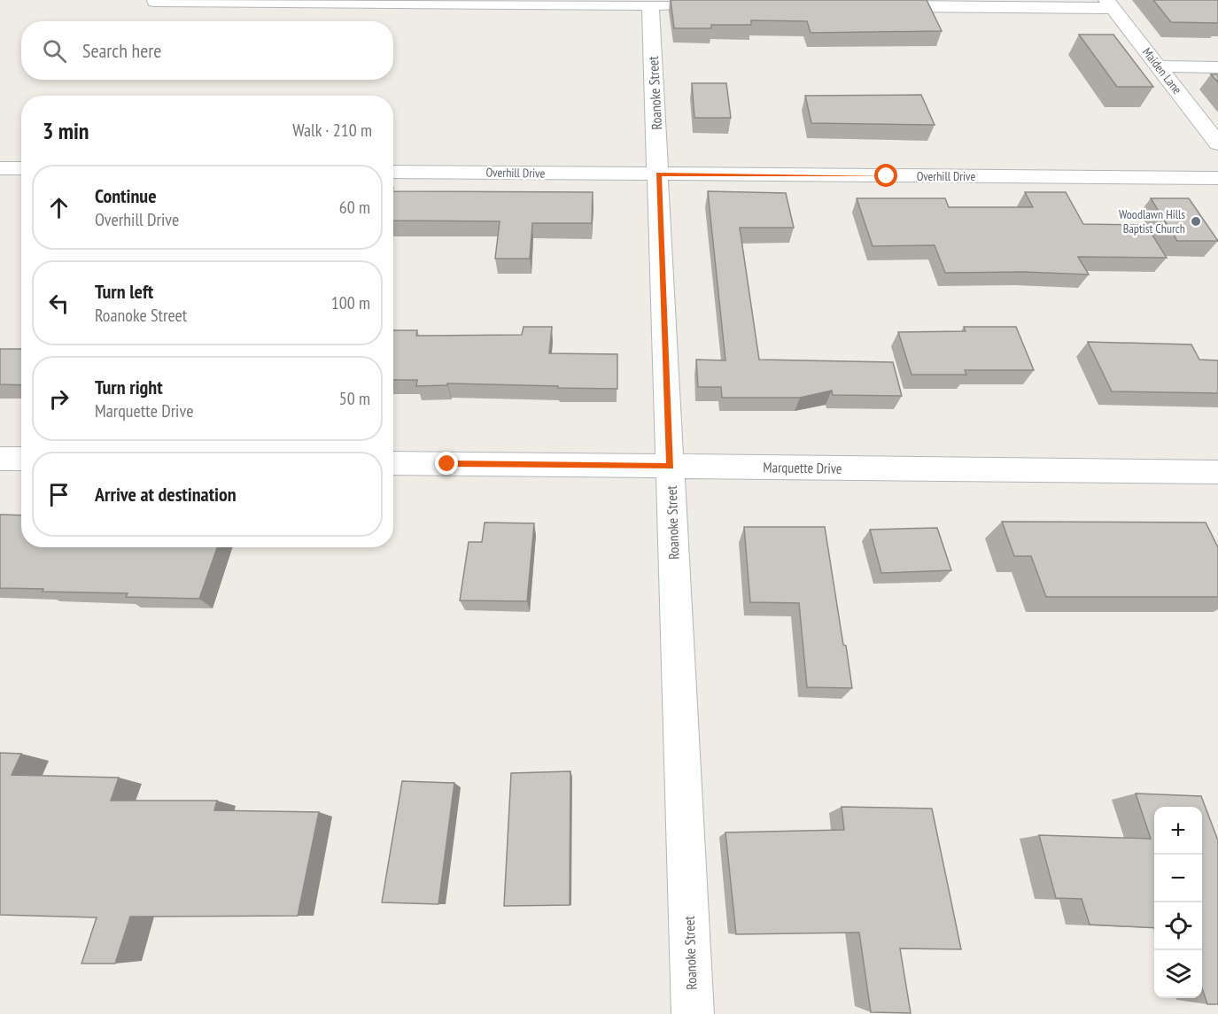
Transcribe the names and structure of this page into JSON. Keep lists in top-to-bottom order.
{
  "streets": {
    "street": [
      "Maiden Lane",
      "Roanoke Street",
      "Overhill Drive",
      "Marquette Drive"
    ]
  },
  "crossings": [
    ["Roanoke Street", "Overhill Drive"],
    ["Roanoke Street", "Marquette Drive"]
  ],
  "places": ["Woodlawn Hills Baptist Church"],
  "page": {
    "search": "Search here",
    "heading": ["3 min", "Walk · 210 m"],
    "list": [
      ["Continue", "Overhill Drive", "60 m"],
      ["Turn left", "Roanoke Street", "100 m"],
      ["Turn right", "Marquette Drive", "50 m"],
      "Arrive at destination"
    ],
    "map_buttons": ["+", "−"]
  }
}
